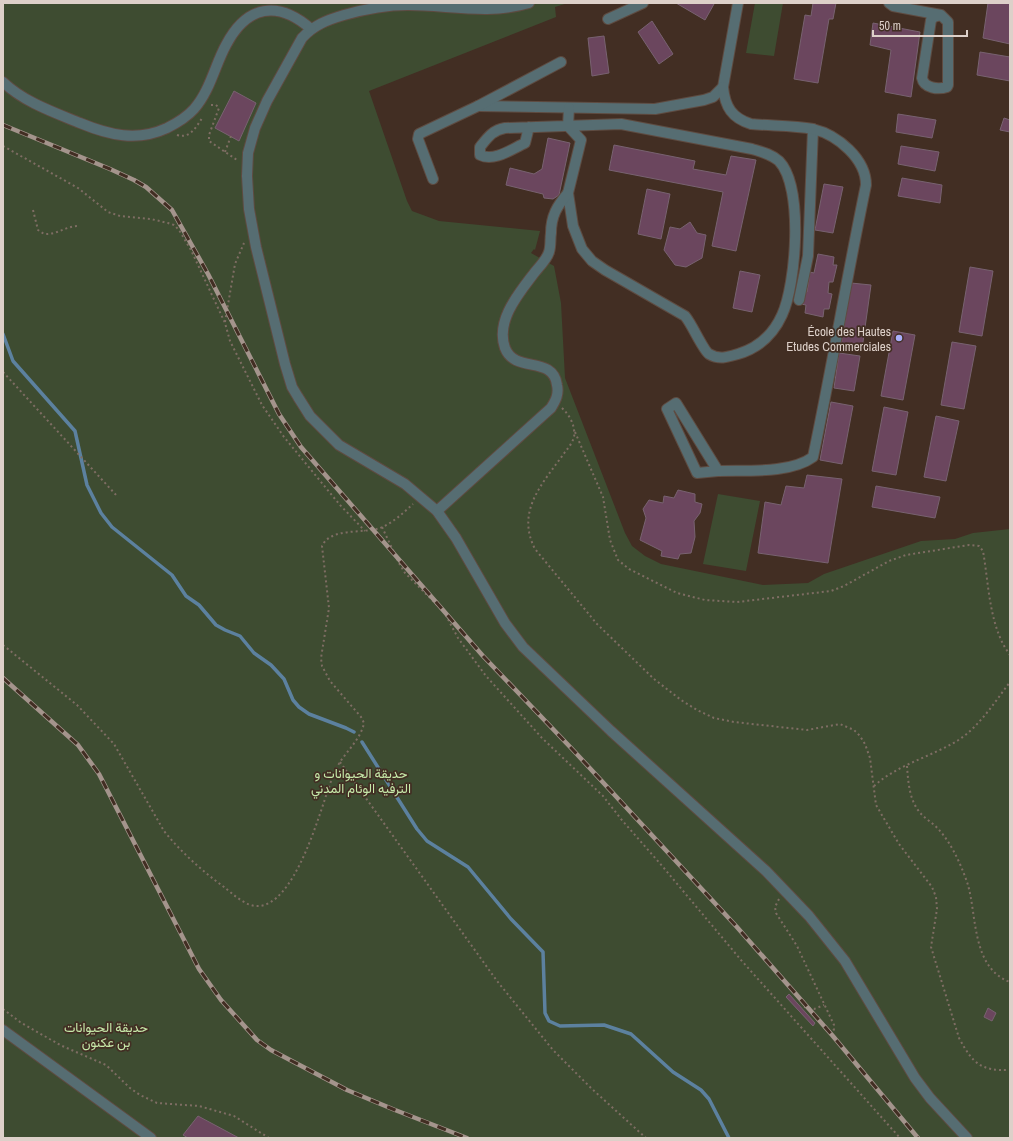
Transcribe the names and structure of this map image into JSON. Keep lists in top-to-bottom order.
{
  "parks": ["حديقة الحيوانات و الترفيه الوئام المدني", "حديقة الحيوانات بن عكنون"],
  "places": ["École des Hautes Etudes Commerciales"],
  "scale_bar": "50 m"
}
